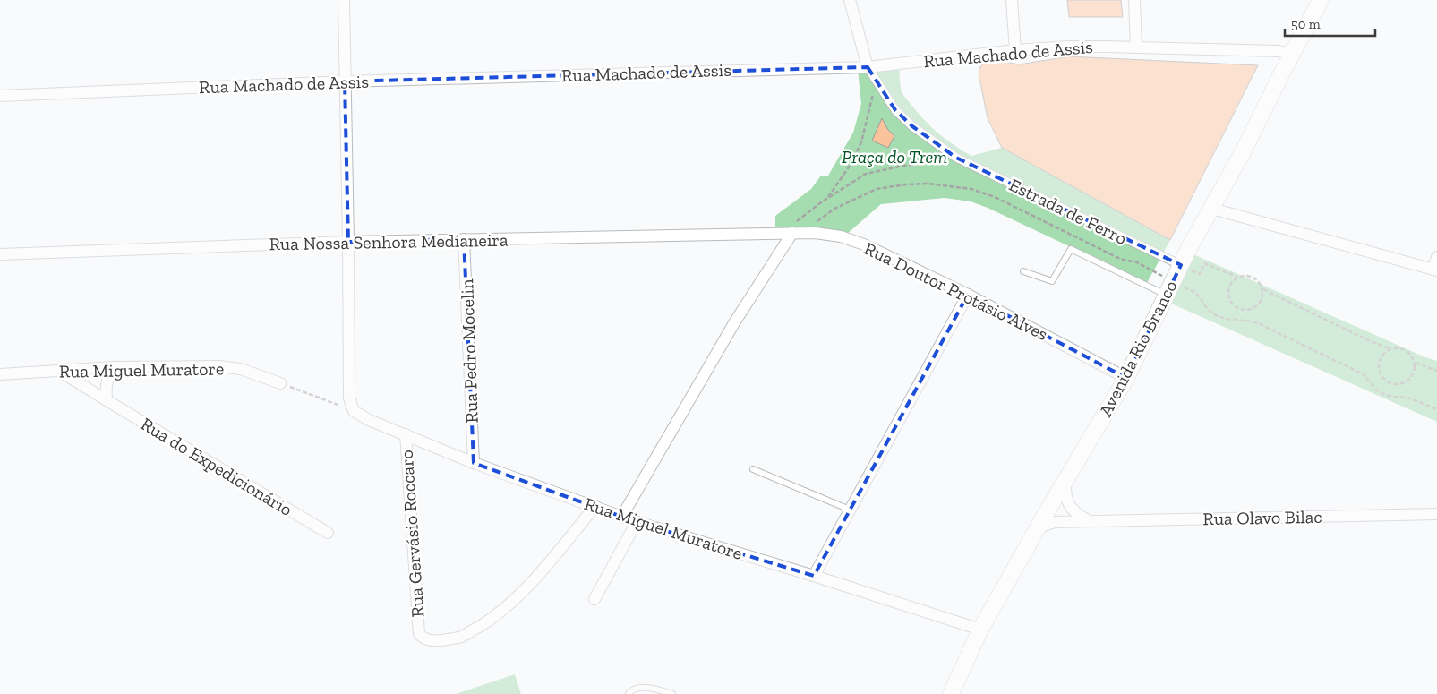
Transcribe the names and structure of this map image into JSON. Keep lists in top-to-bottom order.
{
  "streets": {
    "main road": ["Avenida Rio Branco"],
    "street": [
      "Rua Machado de Assis",
      "Estrada de Ferro",
      "Rua Nossa Senhora Medianeira",
      "Rua Doutor Protásio Alves",
      "Rua Pedro Mocelin",
      "Rua Miguel Muratore",
      "Rua do Expedicionário",
      "Rua Olavo Bilac",
      "Rua Gervásio Roccaro"
    ]
  },
  "crossings": [
    ["Rua Machado de Assis", "Estrada de Ferro"],
    ["Rua Machado de Assis", "Avenida Rio Branco"],
    ["Estrada de Ferro", "Avenida Rio Branco"],
    ["Rua Nossa Senhora Medianeira", "Rua Doutor Protásio Alves"],
    ["Rua Nossa Senhora Medianeira", "Rua Pedro Mocelin"],
    ["Rua Doutor Protásio Alves", "Avenida Rio Branco"],
    ["Avenida Rio Branco", "Rua Miguel Muratore"],
    ["Avenida Rio Branco", "Rua Olavo Bilac"],
    ["Rua Pedro Mocelin", "Rua Miguel Muratore"],
    ["Rua Miguel Muratore", "Rua do Expedicionário"],
    ["Rua Miguel Muratore", "Rua Gervásio Roccaro"]
  ],
  "parks": ["Praça do Trem"],
  "scale_bar": "50 m"
}
